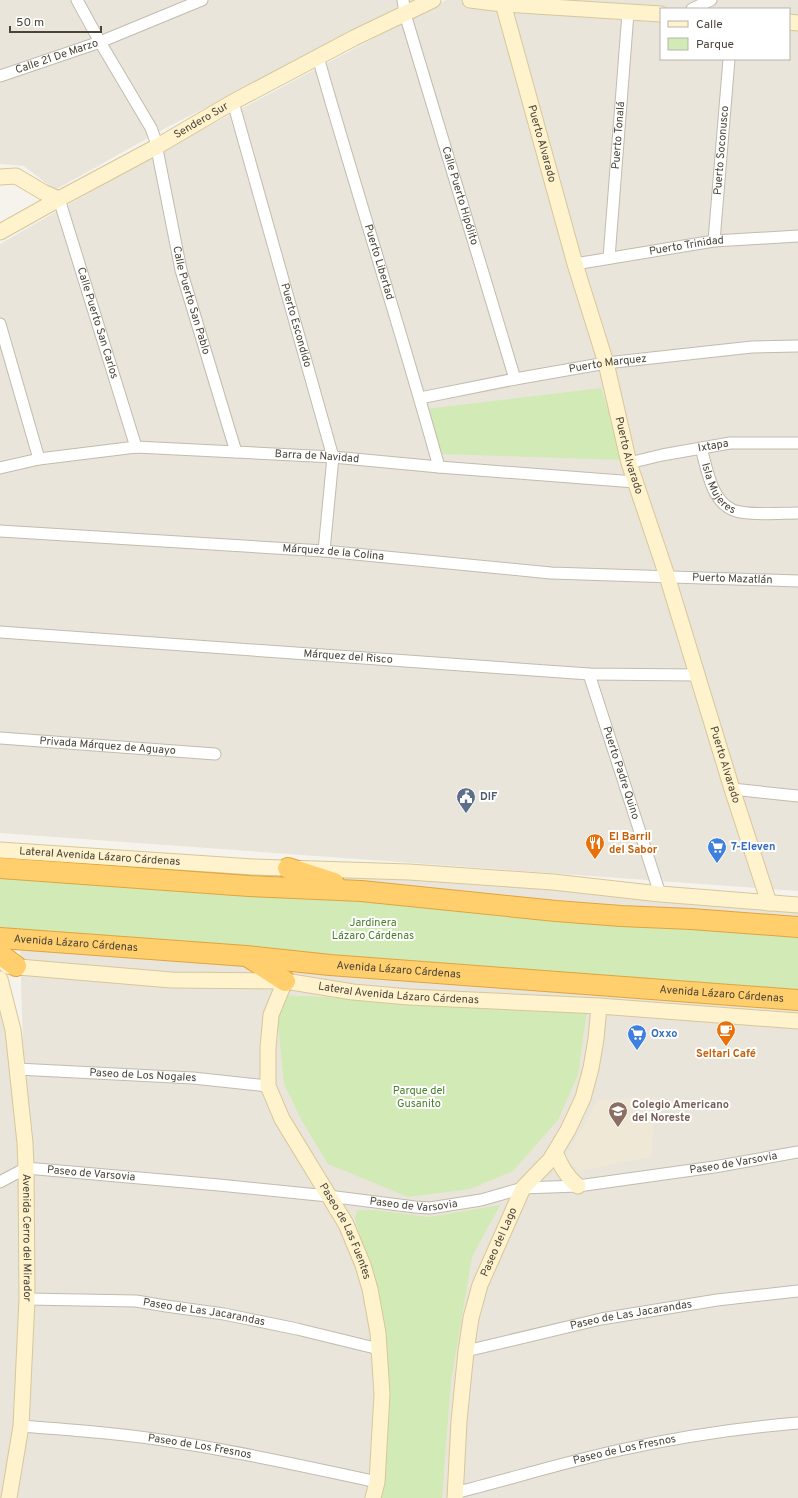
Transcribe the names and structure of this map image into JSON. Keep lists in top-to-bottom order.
{
  "streets": {
    "highway": ["Avenida Lázaro Cárdenas"],
    "street": [
      "Calle 21 De Marzo",
      "Sendero Sur",
      "Puerto Tonalá",
      "Puerto Alvarado",
      "Puerto Soconusco",
      "Calle Puerto Hipólito",
      "Puerto Trinidad",
      "Puerto Libertad",
      "Calle Puerto San Pablo",
      "Calle Puerto San Carlos",
      "Puerto Escondido",
      "Puerto Marquez",
      "Ixtapa",
      "Barra de Navidad",
      "Isla Mujeres",
      "Márquez de la Colina",
      "Puerto Mazatlán",
      "Márquez del Risco",
      "Privada Márquez de Aguayo",
      "Puerto Padre Quino",
      "Lateral Avenida Lázaro Cárdenas",
      "Paseo de Los Nogales",
      "Paseo de Varsovia",
      "Paseo de Las Fuentes",
      "Avenida Cerro del Mirador",
      "Paseo del Lago",
      "Paseo de Las Jacarandas",
      "Paseo de Los Fresnos"
    ]
  },
  "crossings": [
    ["Calle 21 De Marzo", "Calle Puerto San Pablo"],
    ["Sendero Sur", "Calle Puerto Hipólito"],
    ["Sendero Sur", "Puerto Libertad"],
    ["Sendero Sur", "Calle Puerto San Pablo"],
    ["Sendero Sur", "Calle Puerto San Carlos"],
    ["Sendero Sur", "Puerto Escondido"],
    ["Puerto Tonalá", "Puerto Trinidad"],
    ["Puerto Alvarado", "Puerto Trinidad"],
    ["Puerto Alvarado", "Puerto Marquez"],
    ["Puerto Alvarado", "Ixtapa"],
    ["Puerto Alvarado", "Barra de Navidad"],
    ["Puerto Alvarado", "Márquez de la Colina"],
    ["Puerto Alvarado", "Puerto Mazatlán"],
    ["Puerto Alvarado", "Márquez del Risco"],
    ["Puerto Alvarado", "Lateral Avenida Lázaro Cárdenas"],
    ["Puerto Soconusco", "Puerto Trinidad"],
    ["Calle Puerto Hipólito", "Puerto Marquez"],
    ["Puerto Libertad", "Puerto Marquez"],
    ["Puerto Libertad", "Barra de Navidad"],
    ["Calle Puerto San Pablo", "Barra de Navidad"],
    ["Calle Puerto San Carlos", "Barra de Navidad"],
    ["Puerto Escondido", "Barra de Navidad"],
    ["Puerto Escondido", "Márquez de la Colina"],
    ["Ixtapa", "Isla Mujeres"],
    ["Márquez de la Colina", "Puerto Mazatlán"],
    ["Márquez del Risco", "Puerto Padre Quino"],
    ["Puerto Padre Quino", "Lateral Avenida Lázaro Cárdenas"],
    ["Lateral Avenida Lázaro Cárdenas", "Paseo de Las Fuentes"],
    ["Lateral Avenida Lázaro Cárdenas", "Paseo del Lago"],
    ["Paseo de Los Nogales", "Paseo de Las Fuentes"],
    ["Paseo de Los Nogales", "Avenida Cerro del Mirador"],
    ["Paseo de Varsovia", "Paseo de Las Fuentes"],
    ["Paseo de Varsovia", "Avenida Cerro del Mirador"],
    ["Paseo de Varsovia", "Paseo del Lago"],
    ["Paseo de Las Fuentes", "Paseo de Las Jacarandas"],
    ["Paseo de Las Fuentes", "Paseo de Los Fresnos"],
    ["Avenida Cerro del Mirador", "Paseo de Las Jacarandas"],
    ["Avenida Cerro del Mirador", "Paseo de Los Fresnos"],
    ["Paseo del Lago", "Paseo de Las Jacarandas"],
    ["Paseo del Lago", "Paseo de Los Fresnos"]
  ],
  "parks": ["Jardinera Lázaro Cárdenas", "Parque del Gusanito"],
  "places": {
    "public building": ["DIF"],
    "restaurant": ["El Barril del Sabor"],
    "supermarket": ["7-Eleven", "Oxxo"],
    "cafe": ["Seltari Café"],
    "school or university": ["Colegio Americano del Noreste"]
  },
  "legend": ["Calle", "Parque"],
  "scale_bar": "50 m"
}
